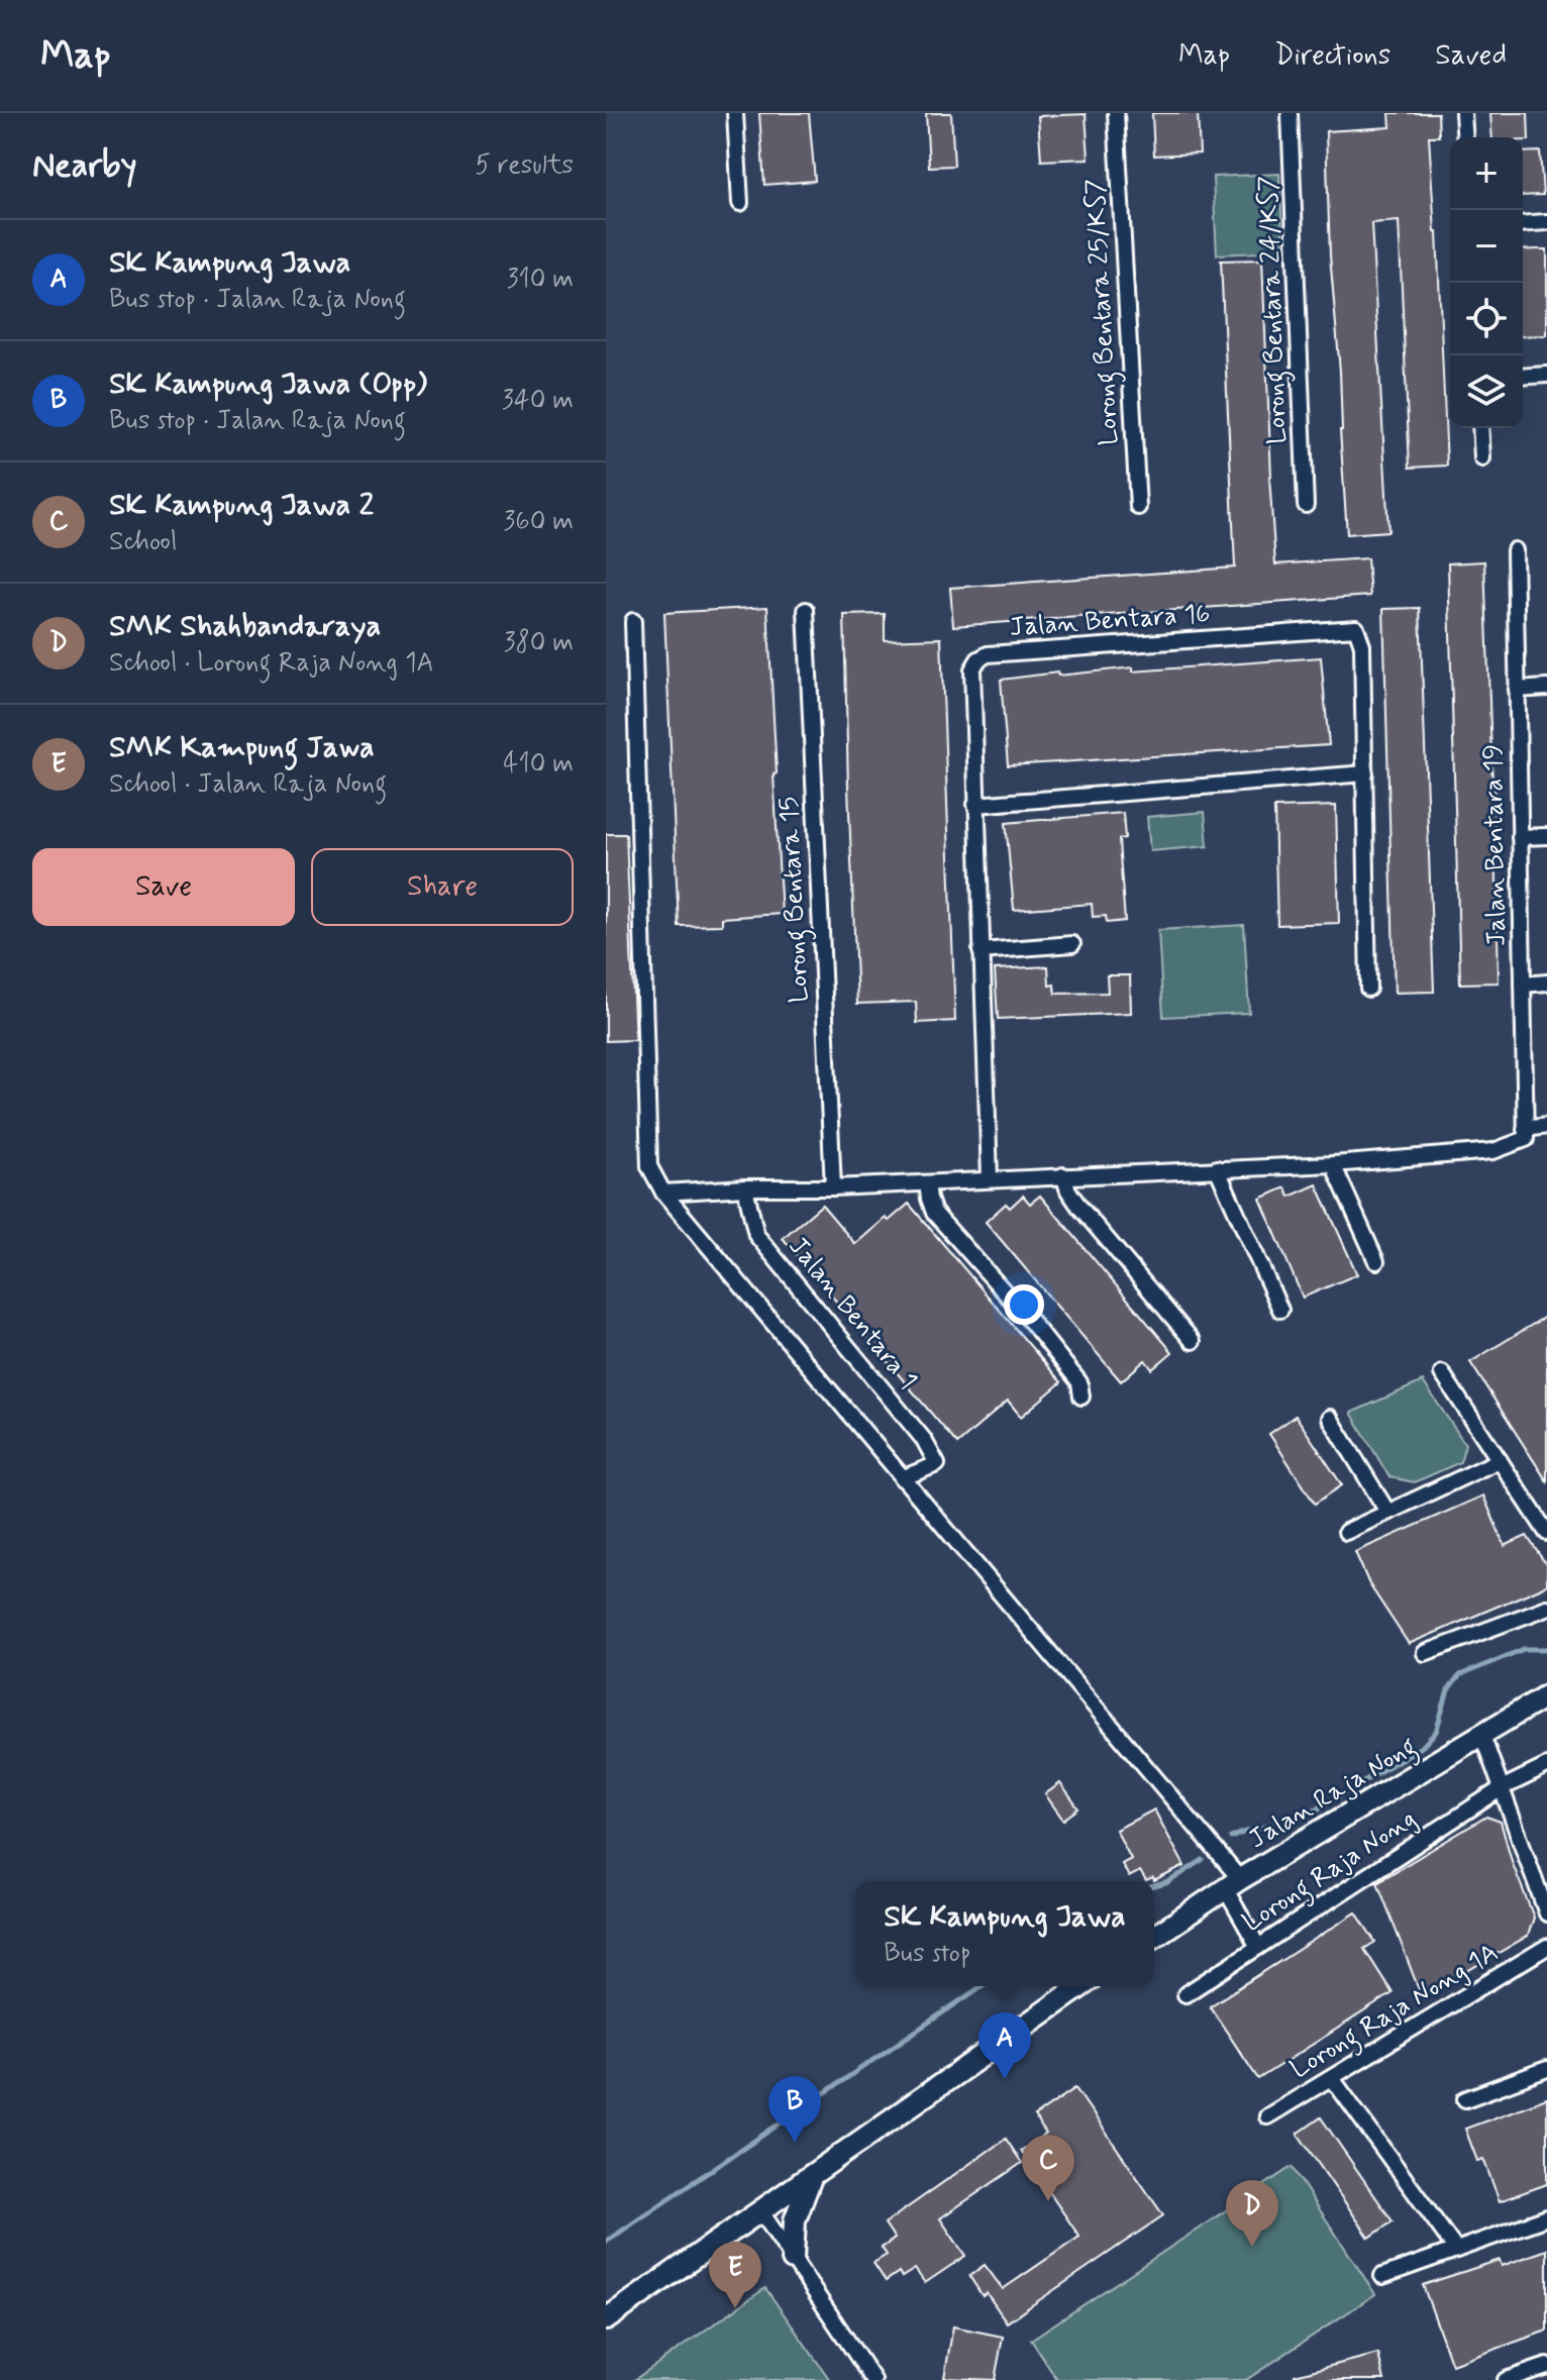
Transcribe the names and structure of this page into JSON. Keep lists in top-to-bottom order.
{
  "streets": {
    "main road": ["Jalan Raja Nong"],
    "street": [
      "Lorong Bentara 24/KS7",
      "Lorong Bentara 25/KS7",
      "Jalan Bentara 16",
      "Jalan Bentara 19",
      "Lorong Bentara 15",
      "Jalan Bentara 1",
      "Lorong Raja Nong",
      "Lorong Raja Nong 1A"
    ]
  },
  "page": {
    "header": "Map",
    "nav": ["Map", "Directions", "Saved"],
    "heading": ["Nearby", "5 results"],
    "map_buttons": ["+", "−"],
    "list": [
      {
        "mark": "A",
        "name": "SK Kampung Jawa",
        "note": "Bus stop · Jalan Raja Nong",
        "value": "310 m"
      },
      {
        "mark": "B",
        "name": "SK Kampung Jawa (Opp)",
        "note": "Bus stop · Jalan Raja Nong",
        "value": "340 m"
      },
      {
        "mark": "C",
        "name": "SK Kampung Jawa 2",
        "note": "School",
        "value": "360 m"
      },
      {
        "mark": "D",
        "name": "SMK Shahbandaraya",
        "note": "School · Lorong Raja Nong 1A",
        "value": "380 m"
      },
      {
        "mark": "E",
        "name": "SMK Kampung Jawa",
        "note": "School · Jalan Raja Nong",
        "value": "410 m"
      }
    ],
    "buttons": ["Save", "Share"],
    "popup": ["SK Kampung Jawa", "Bus stop"],
    "pins": [
      "A",
      "B",
      "C",
      "D",
      "E"
    ]
  }
}
